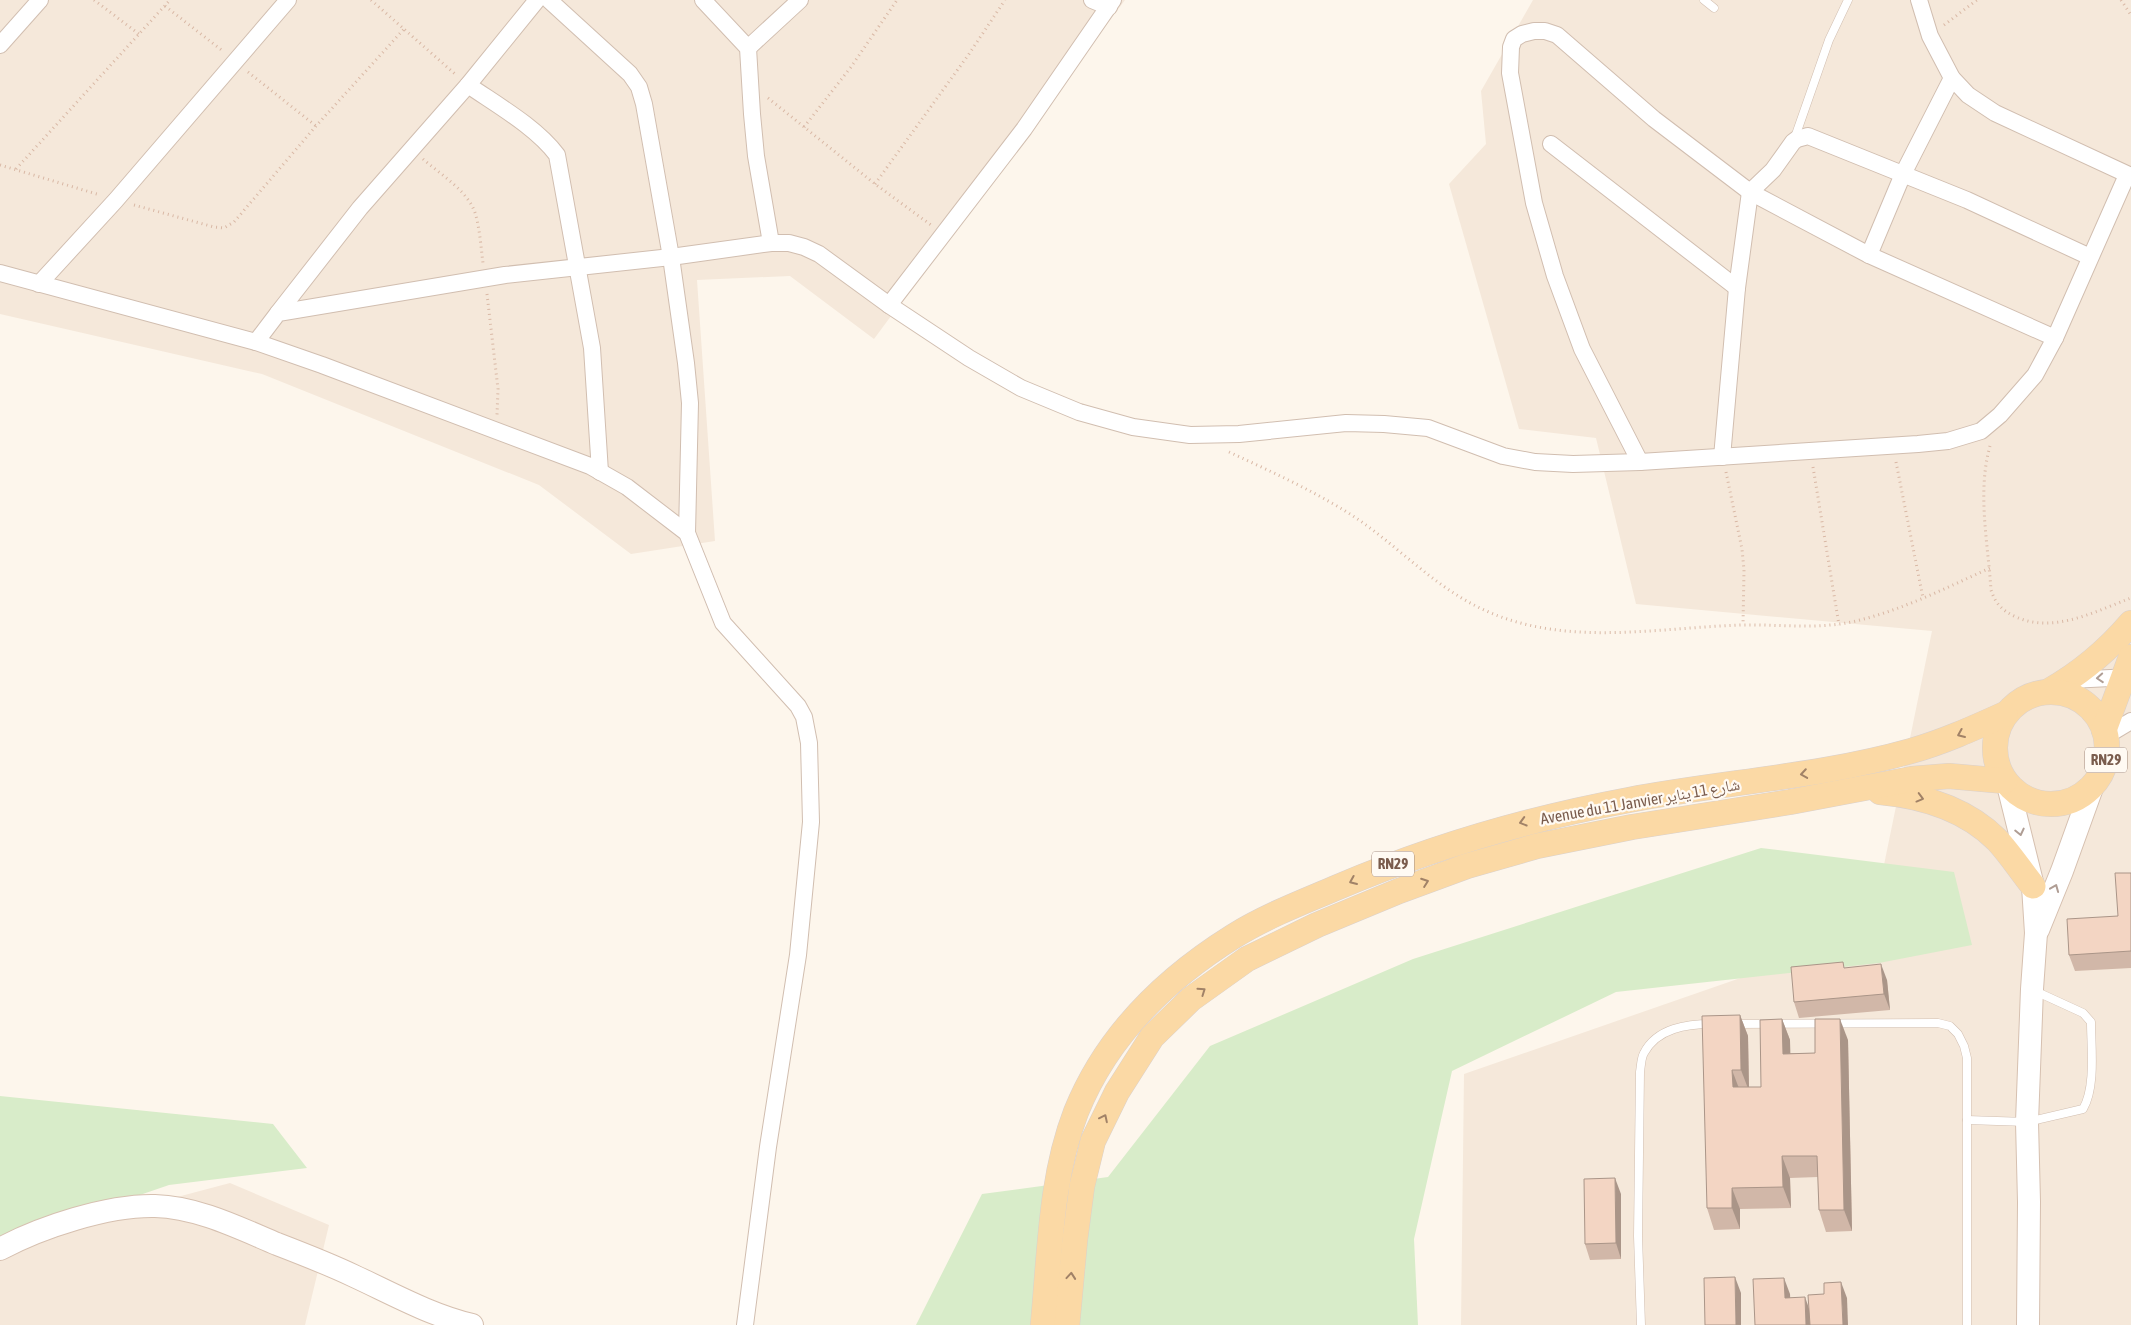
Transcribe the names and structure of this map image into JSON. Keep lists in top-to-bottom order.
{
  "streets": {
    "main road": ["RN29", "Avenue du 11 Janvier شارع 11 يناير"]
  },
  "crossings": [
    ["RN29", "Avenue du 11 Janvier شارع 11 يناير"]
  ]
}
